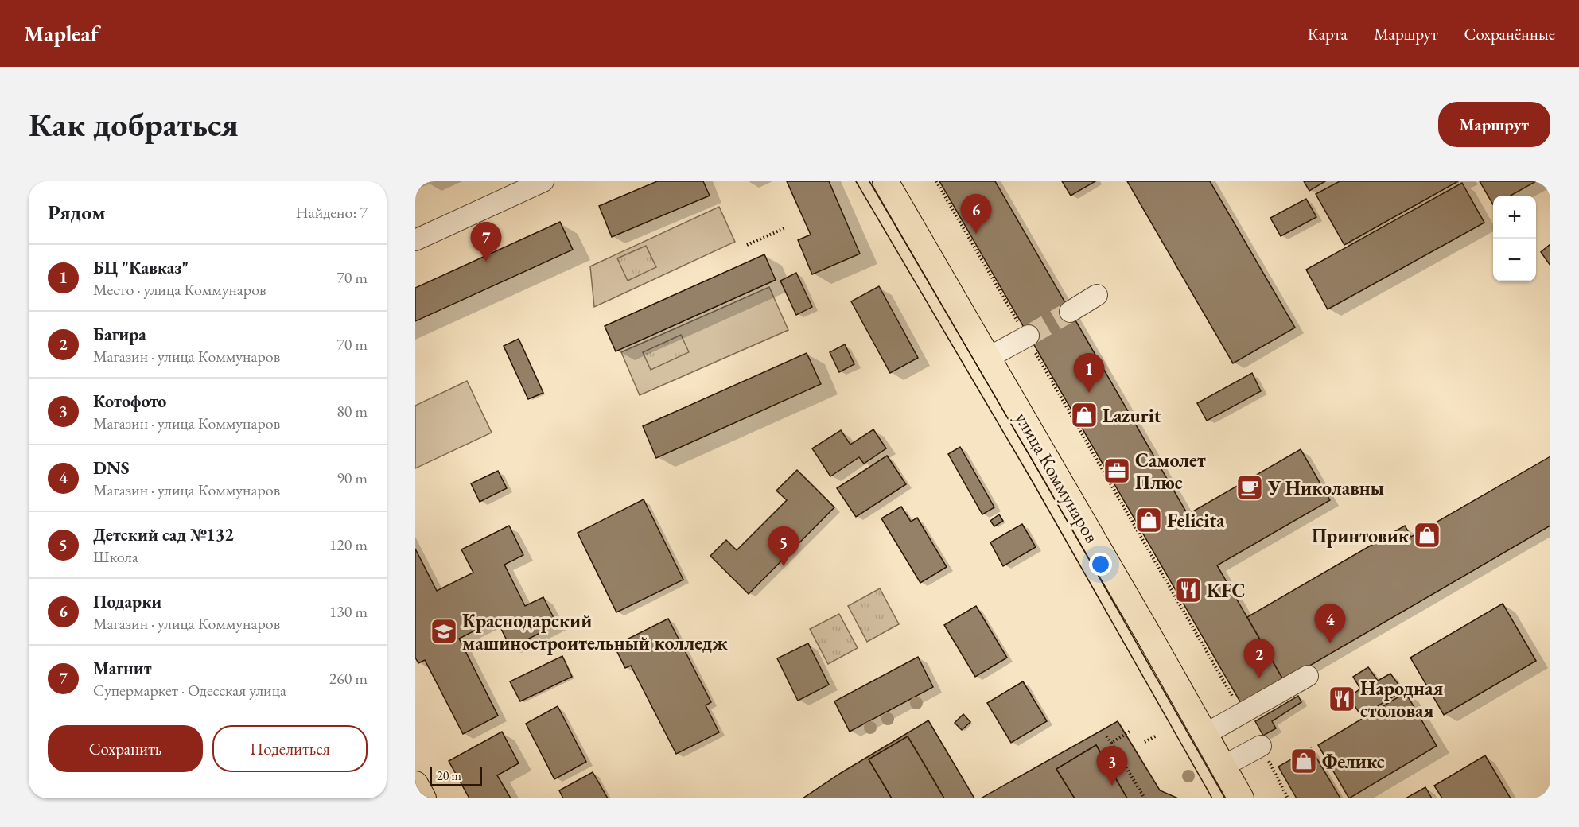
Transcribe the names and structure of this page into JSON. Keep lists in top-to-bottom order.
{
  "streets": {
    "main road": ["улица Коммунаров"]
  },
  "places": {
    "shop": [
      "Lazurit",
      "Felicita",
      "Принтовик",
      "Феликс"
    ],
    "office": ["Самолет Плюс"],
    "cafe": ["У Николавны"],
    "restaurant": ["KFC", "Народная столовая"],
    "school or university": ["Краснодарский машиностроительный колледж"]
  },
  "scale_bar": "20 m",
  "page": {
    "header": "Mapleaf",
    "nav": ["Карта", "Маршрут", "Сохранённые"],
    "buttons": [
      "Маршрут",
      ["Сохранить", "Поделиться"]
    ],
    "title": "Как добраться",
    "heading": ["Рядом", "Найдено: 7"],
    "pins": [
      "6",
      "7",
      "1",
      "5",
      "4",
      "2",
      "3"
    ],
    "map_buttons": ["+", "−"],
    "list": [
      {
        "mark": "1",
        "name": "БЦ \"Кавказ\"",
        "note": "Место · улица Коммунаров",
        "value": "70 m"
      },
      {
        "mark": "2",
        "name": "Багира",
        "note": "Магазин · улица Коммунаров",
        "value": "70 m"
      },
      {
        "mark": "3",
        "name": "Котофото",
        "note": "Магазин · улица Коммунаров",
        "value": "80 m"
      },
      {
        "mark": "4",
        "name": "DNS",
        "note": "Магазин · улица Коммунаров",
        "value": "90 m"
      },
      {
        "mark": "5",
        "name": "Детский сад №132",
        "note": "Школа",
        "value": "120 m"
      },
      {
        "mark": "6",
        "name": "Подарки",
        "note": "Магазин · улица Коммунаров",
        "value": "130 m"
      },
      {
        "mark": "7",
        "name": "Магнит",
        "note": "Супермаркет · Одесская улица",
        "value": "260 m"
      }
    ],
    "scale": "20 m"
  }
}
